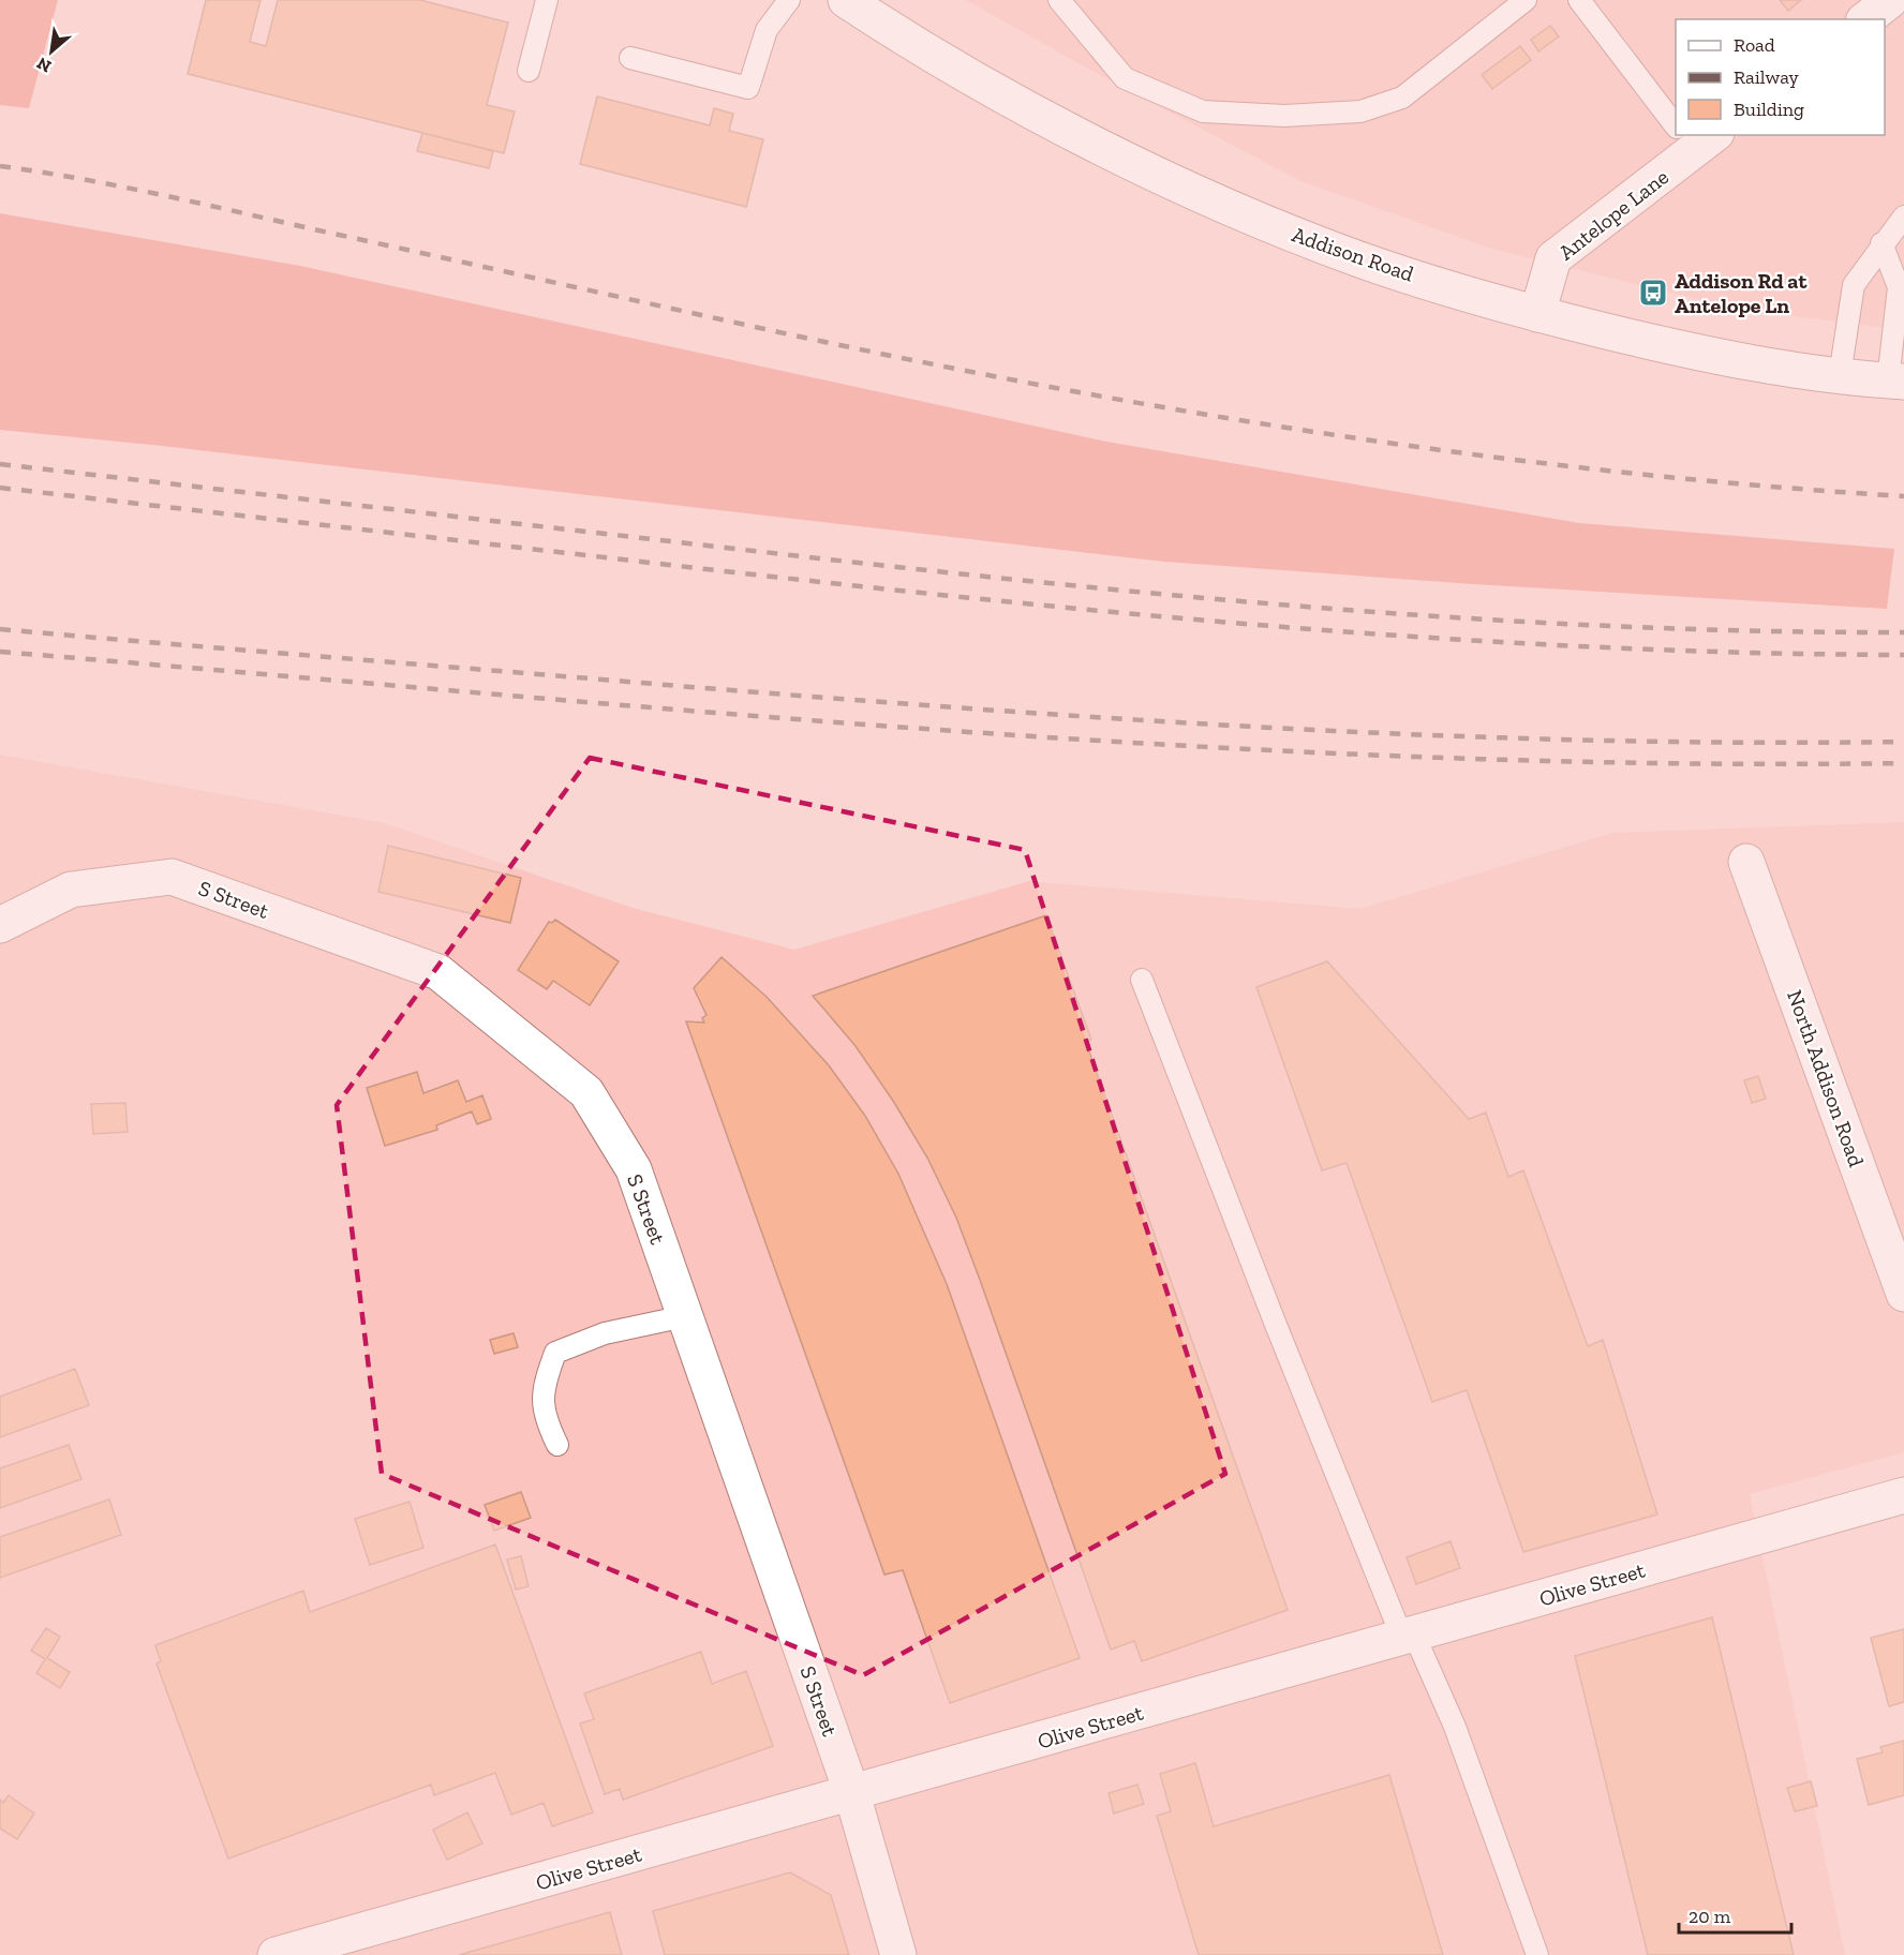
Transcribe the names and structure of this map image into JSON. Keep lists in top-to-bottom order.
{
  "streets": {
    "street": [
      "Antelope Lane",
      "Addison Road",
      "S Street",
      "North Addison Road",
      "Olive Street"
    ]
  },
  "crossings": [
    ["Antelope Lane", "Addison Road"],
    ["S Street", "Olive Street"]
  ],
  "places": {
    "bus stop": ["Addison Rd at Antelope Ln"]
  },
  "legend": ["Road", "Railway", "Building"],
  "scale_bar": "20 m",
  "north": "bottom left"
}
